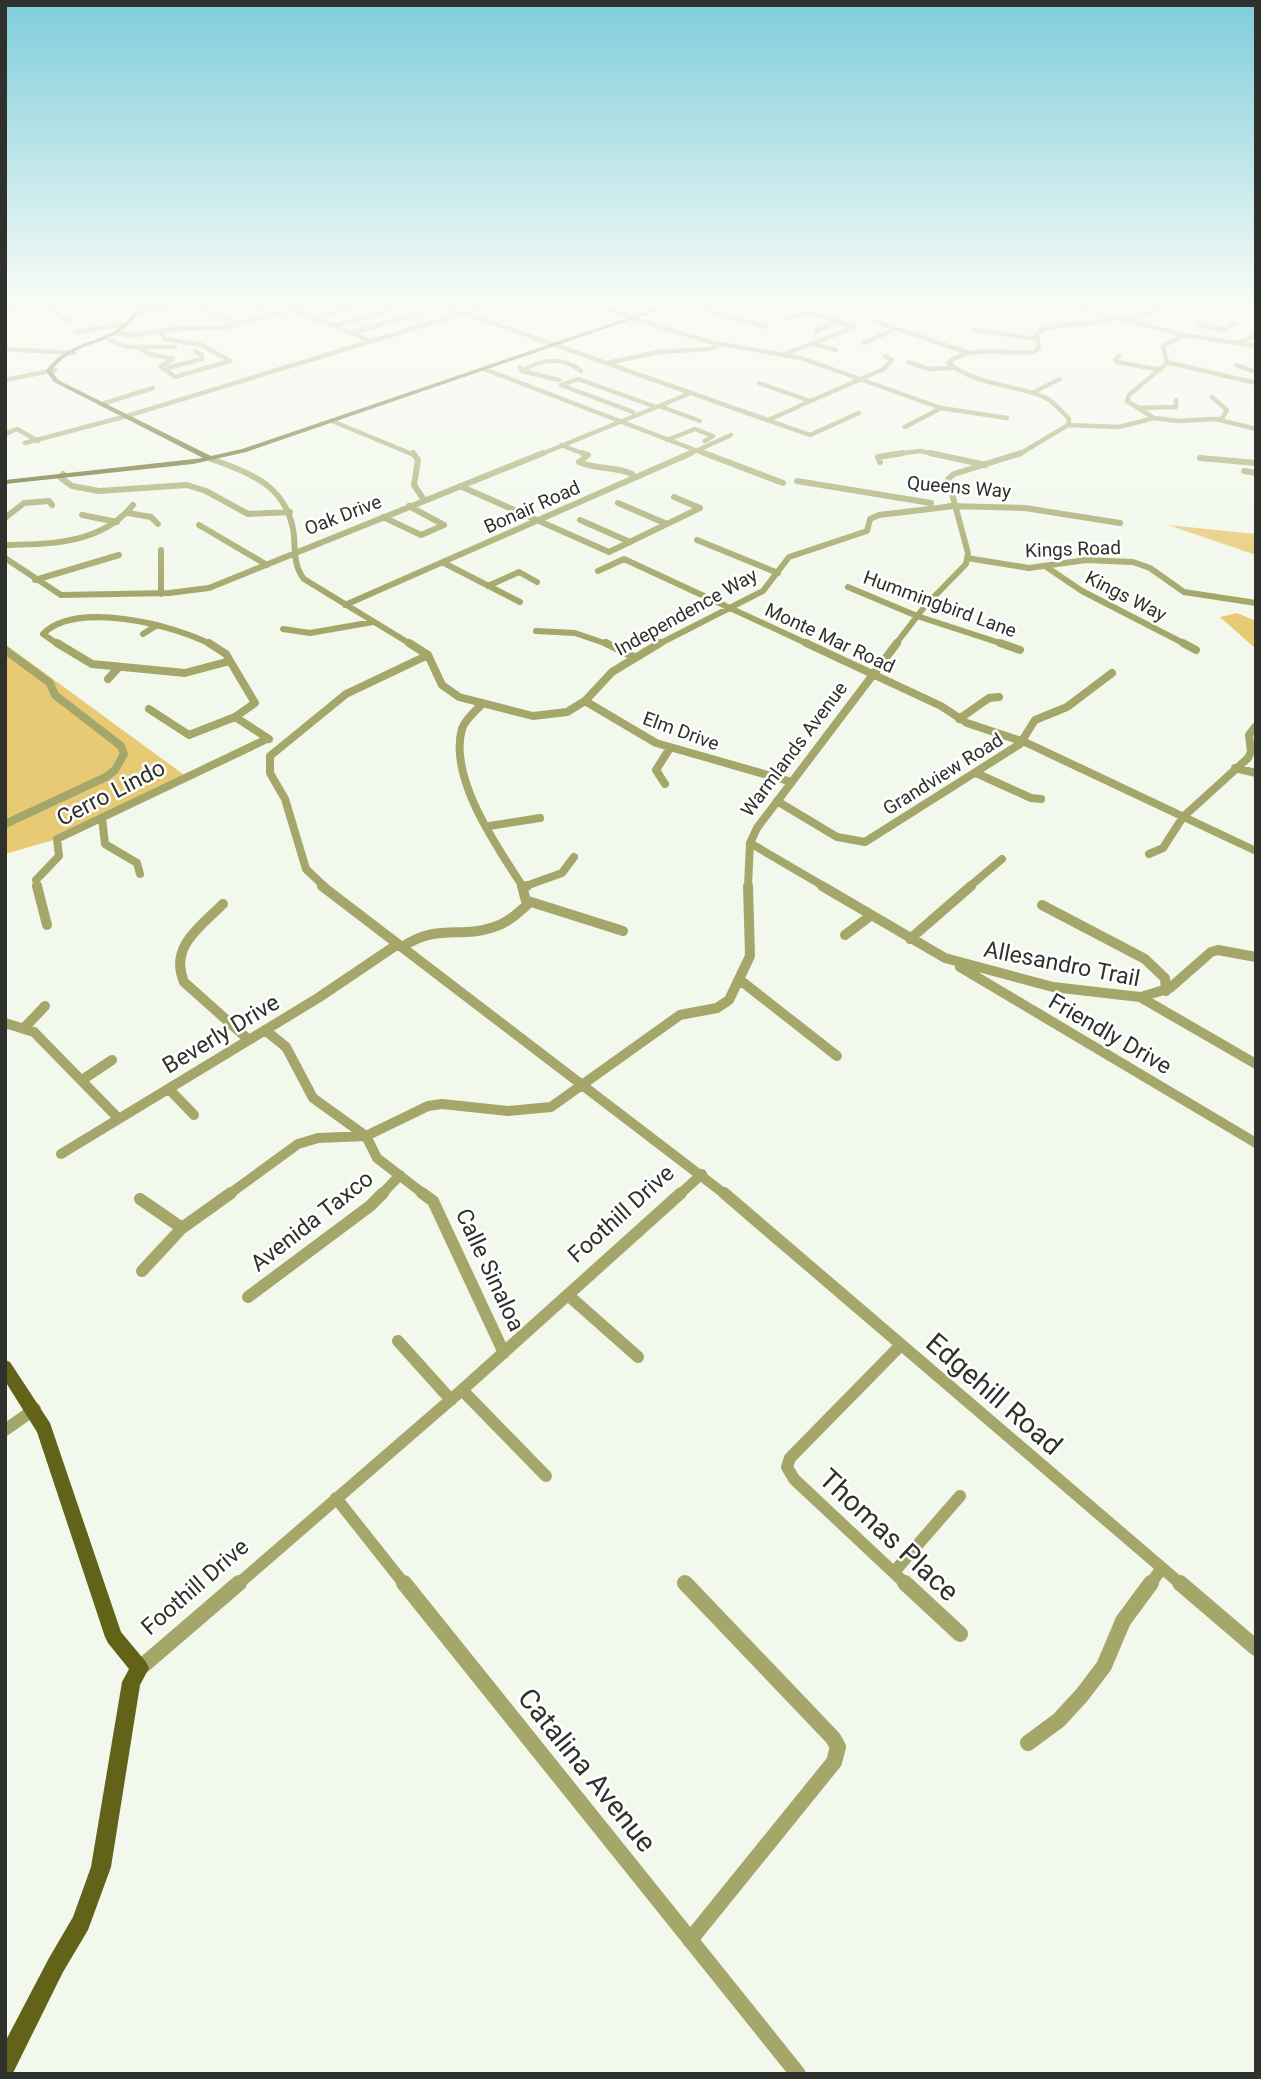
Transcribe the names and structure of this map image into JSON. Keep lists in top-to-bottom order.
{
  "streets": {
    "main road": ["Foothill Drive"],
    "street": [
      "Queens Way",
      "Bonair Road",
      "Oak Drive",
      "Kings Road",
      "Kings Way",
      "Hummingbird Lane",
      "Independence Way",
      "Monte Mar Road",
      "Elm Drive",
      "Warmlands Avenue",
      "Grandview Road",
      "Cerro Lindo",
      "Allesandro Trail",
      "Beverly Drive",
      "Friendly Drive",
      "Avenida Taxco",
      "Calle Sinaloa",
      "Edgehill Road",
      "Thomas Place",
      "Catalina Avenue"
    ]
  },
  "crossings": [
    ["Queens Way", "Independence Way"],
    ["Kings Road", "Kings Way"],
    ["Kings Road", "Warmlands Avenue"],
    ["Hummingbird Lane", "Warmlands Avenue"],
    ["Independence Way", "Monte Mar Road"],
    ["Independence Way", "Elm Drive"],
    ["Monte Mar Road", "Warmlands Avenue"],
    ["Monte Mar Road", "Grandview Road"],
    ["Elm Drive", "Warmlands Avenue"],
    ["Warmlands Avenue", "Grandview Road"],
    ["Warmlands Avenue", "Allesandro Trail"],
    ["Warmlands Avenue", "Foothill Drive"],
    ["Warmlands Avenue", "Calle Sinaloa"],
    ["Allesandro Trail", "Friendly Drive"],
    ["Beverly Drive", "Foothill Drive"],
    ["Beverly Drive", "Calle Sinaloa"],
    ["Foothill Drive", "Calle Sinaloa"],
    ["Foothill Drive", "Edgehill Road"],
    ["Foothill Drive", "Catalina Avenue"],
    ["Avenida Taxco", "Calle Sinaloa"],
    ["Edgehill Road", "Thomas Place"]
  ]
}
